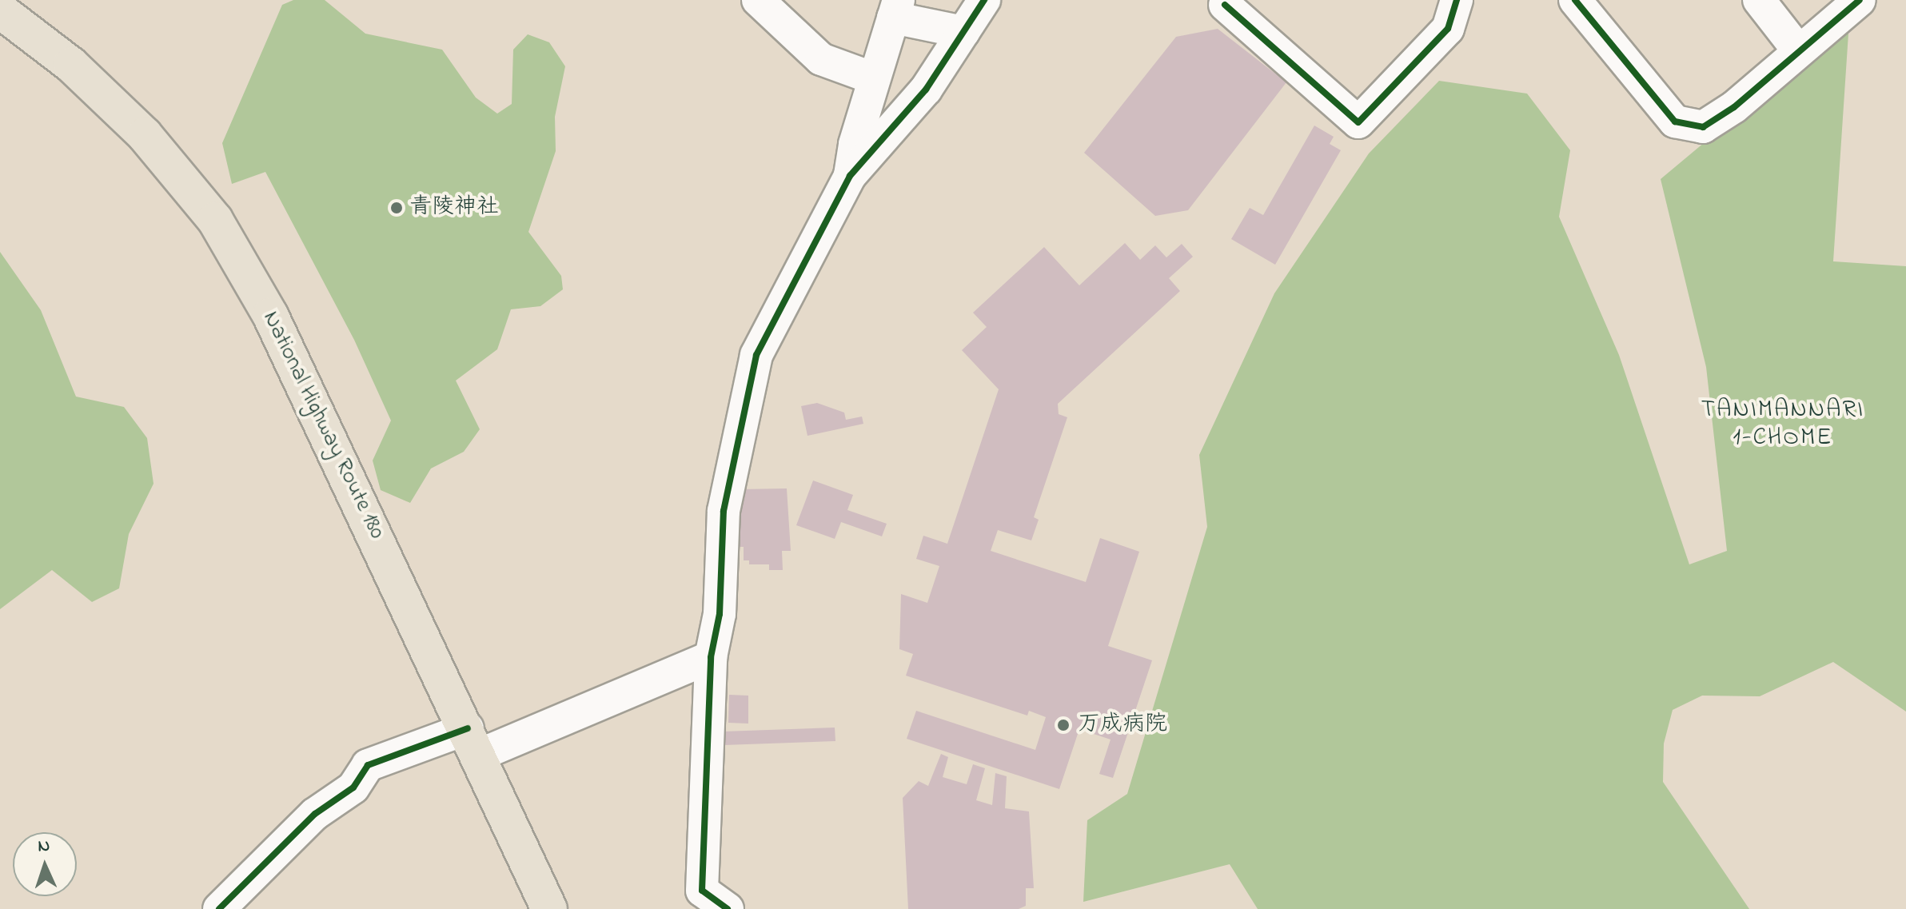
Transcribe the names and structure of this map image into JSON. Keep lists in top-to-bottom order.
{
  "streets": {
    "highway": ["National Highway Route 180"]
  },
  "districts": ["TANIMANNARI 1-CHOME"],
  "places": ["青陵神社", "万成病院"],
  "north": "top"
}
